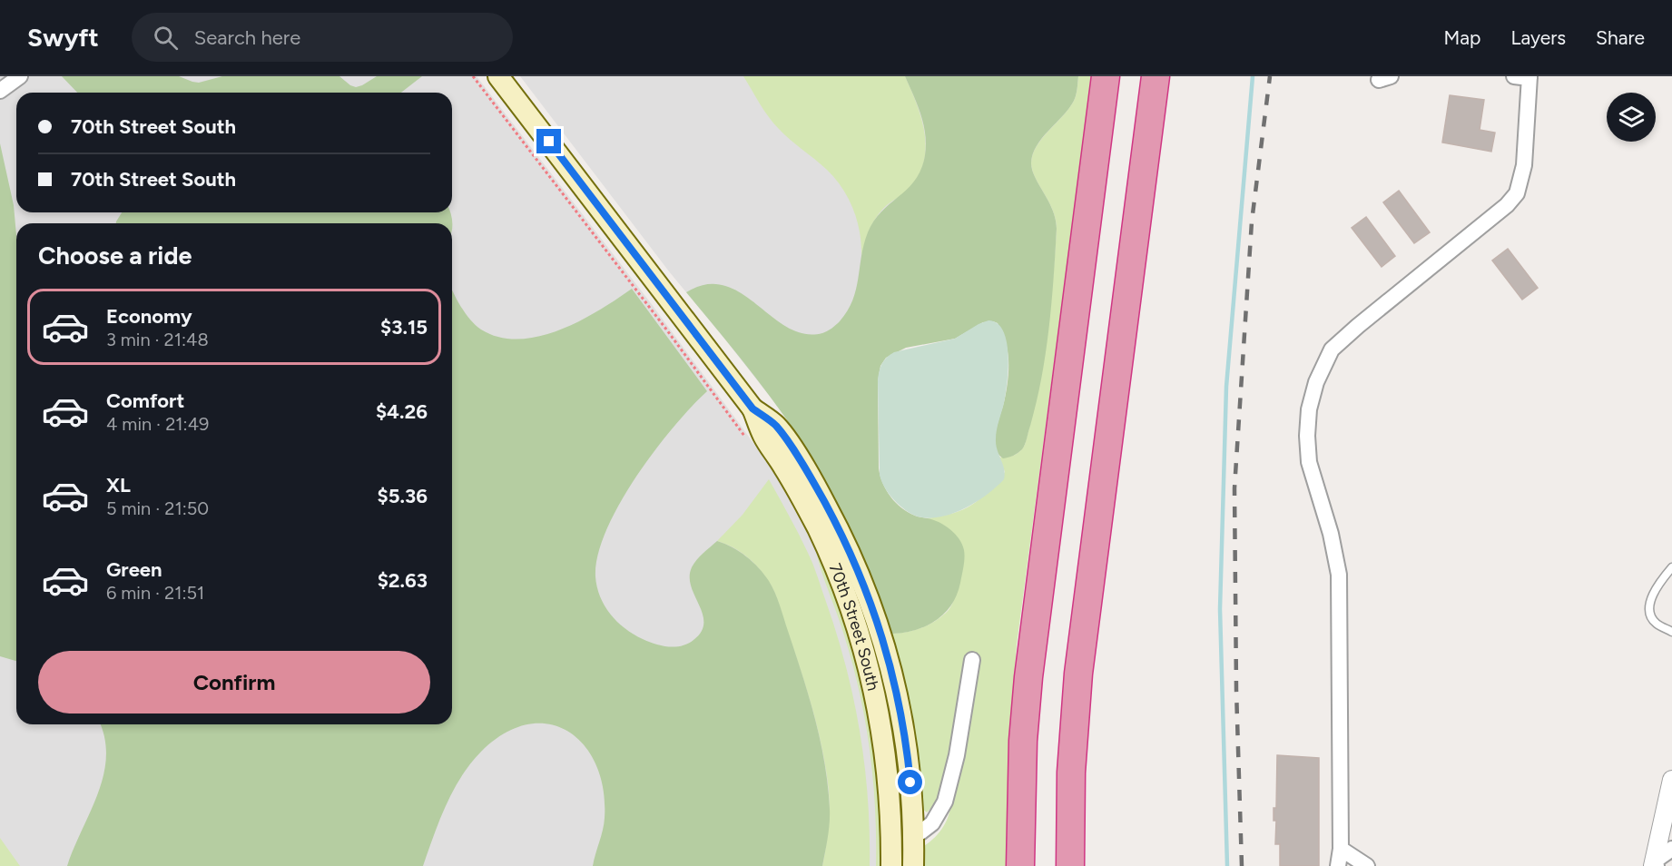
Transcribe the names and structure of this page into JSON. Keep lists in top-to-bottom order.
{
  "streets": {
    "main road": ["70th Street South"]
  },
  "page": {
    "header": "Swyft",
    "search": "Search here",
    "nav": ["Map", "Layers", "Share"],
    "banner": ["70th Street South", "70th Street South"],
    "heading": "Choose a ride",
    "list": [
      {
        "name": "Economy",
        "note": "3 min · 21:48",
        "value": "$3.15"
      },
      {
        "name": "Comfort",
        "note": "4 min · 21:49",
        "value": "$4.26"
      },
      {
        "name": "XL",
        "note": "5 min · 21:50",
        "value": "$5.36"
      },
      {
        "name": "Green",
        "note": "6 min · 21:51",
        "value": "$2.63"
      }
    ],
    "buttons": "Confirm"
  }
}
